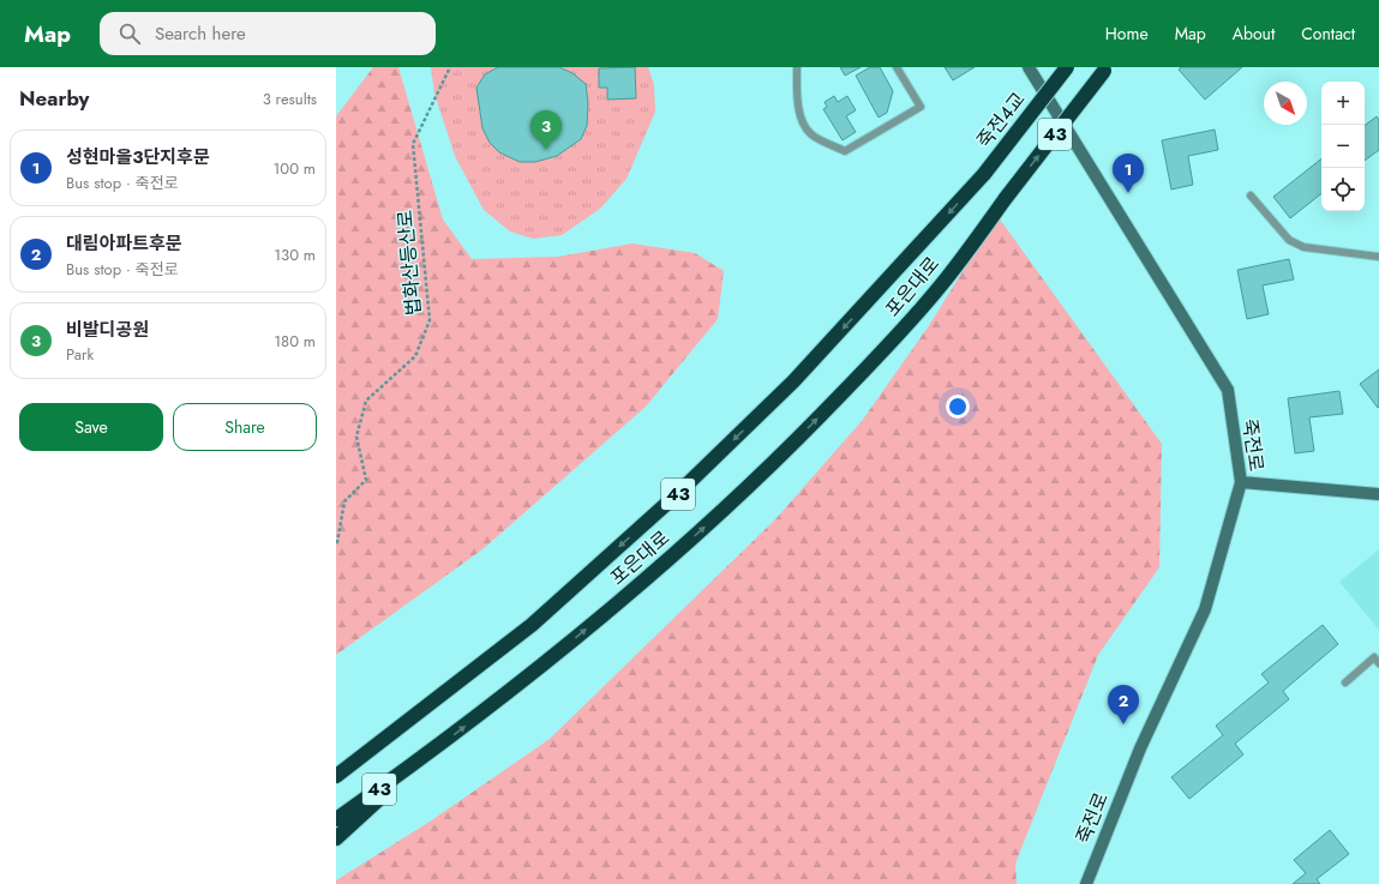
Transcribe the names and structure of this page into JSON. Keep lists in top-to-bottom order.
{
  "streets": {
    "highway": ["죽전4교", "43", "포은대로"],
    "street": ["죽전로"],
    "path": ["법화산등산로"]
  },
  "crossings": [
    ["죽전4교", "포은대로"]
  ],
  "north": "bottom right",
  "page": {
    "header": "Map",
    "search": "Search here",
    "nav": [
      "Home",
      "Map",
      "About",
      "Contact"
    ],
    "heading": ["Nearby", "3 results"],
    "map_buttons": ["+", "−"],
    "pins": ["3", "1", "2"],
    "list": [
      {
        "mark": "1",
        "name": "성현마을3단지후문",
        "note": "Bus stop · 죽전로",
        "value": "100 m"
      },
      {
        "mark": "2",
        "name": "대림아파트후문",
        "note": "Bus stop · 죽전로",
        "value": "130 m"
      },
      {
        "mark": "3",
        "name": "비발디공원",
        "note": "Park",
        "value": "180 m"
      }
    ],
    "buttons": ["Save", "Share"]
  }
}
